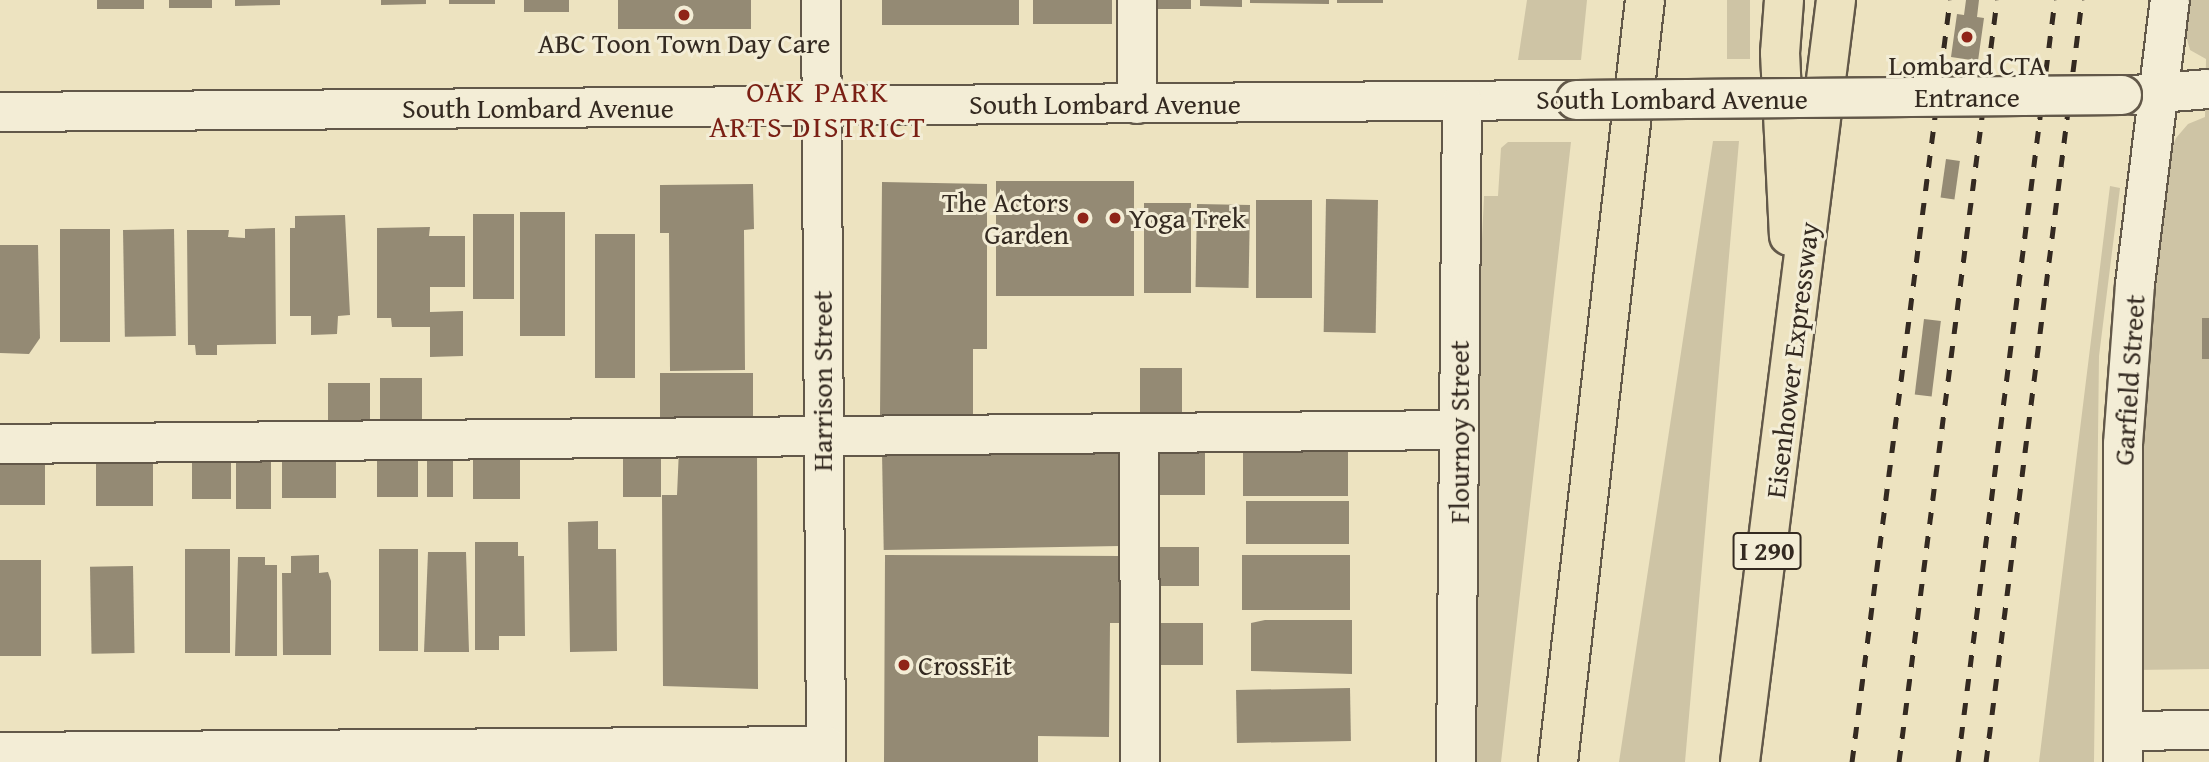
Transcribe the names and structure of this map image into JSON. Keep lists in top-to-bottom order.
{
  "streets": {
    "highway": ["Eisenhower Expressway", "I 290"],
    "street": [
      "South Lombard Avenue",
      "Garfield Street",
      "Harrison Street",
      "Flournoy Street"
    ]
  },
  "crossings": [
    ["South Lombard Avenue", "Garfield Street"],
    ["South Lombard Avenue", "Harrison Street"],
    ["South Lombard Avenue", "Flournoy Street"]
  ],
  "districts": ["OAK PARK ARTS DISTRICT"],
  "places": [
    "ABC Toon Town Day Care",
    "Lombard CTA Entrance",
    "The Actors Garden",
    "Yoga Trek",
    "CrossFit"
  ]
}
